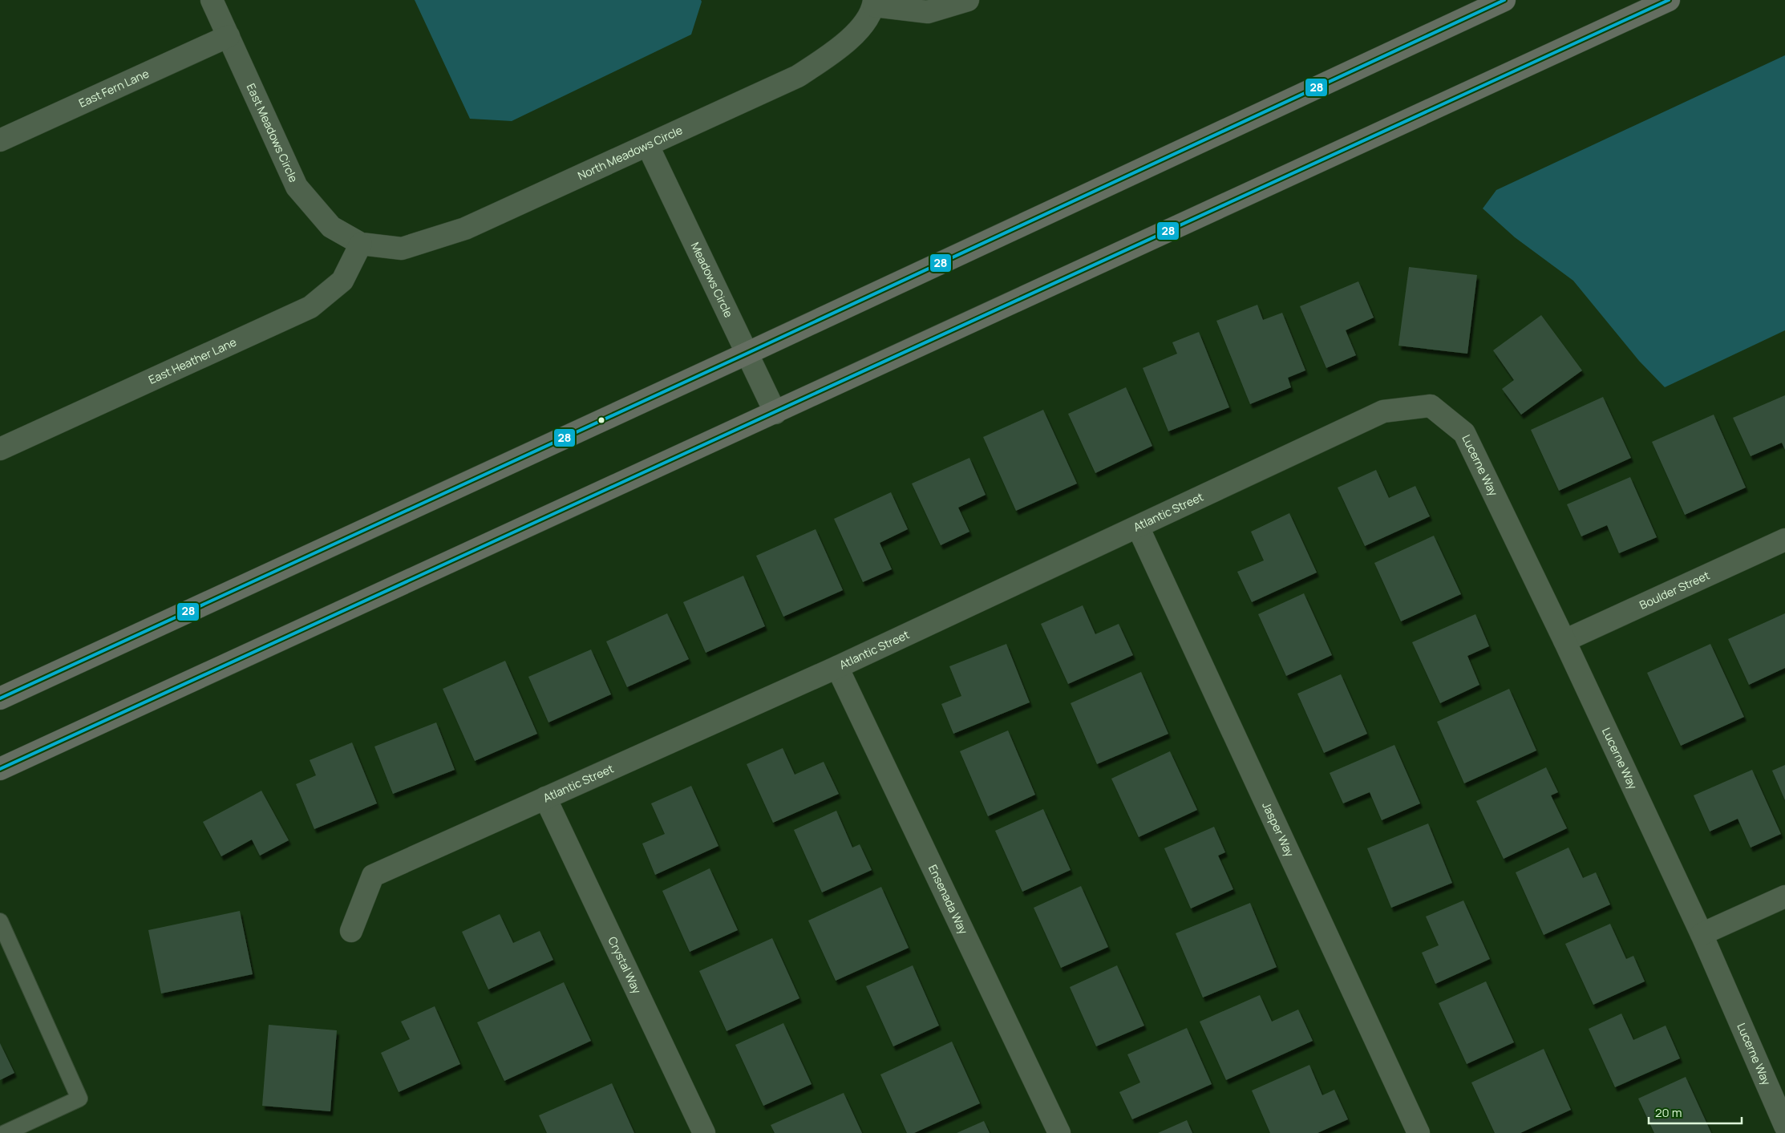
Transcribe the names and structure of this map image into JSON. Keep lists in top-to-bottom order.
{
  "streets": {
    "street": [
      "East Fern Lane",
      "East Meadows Circle",
      "North Meadows Circle",
      "Meadows Circle",
      "East Heather Lane",
      "Lucerne Way",
      "Atlantic Street",
      "Boulder Street",
      "Jasper Way",
      "Ensenada Way",
      "Crystal Way"
    ]
  },
  "crossings": [
    ["East Fern Lane", "East Meadows Circle"],
    ["East Meadows Circle", "North Meadows Circle"],
    ["East Meadows Circle", "East Heather Lane"],
    ["North Meadows Circle", "Meadows Circle"],
    ["North Meadows Circle", "East Heather Lane"],
    ["Lucerne Way", "Atlantic Street"],
    ["Lucerne Way", "Boulder Street"],
    ["Atlantic Street", "Jasper Way"],
    ["Atlantic Street", "Ensenada Way"],
    ["Atlantic Street", "Crystal Way"]
  ],
  "lines": ["transit line 28"],
  "scale_bar": "20 m"
}
